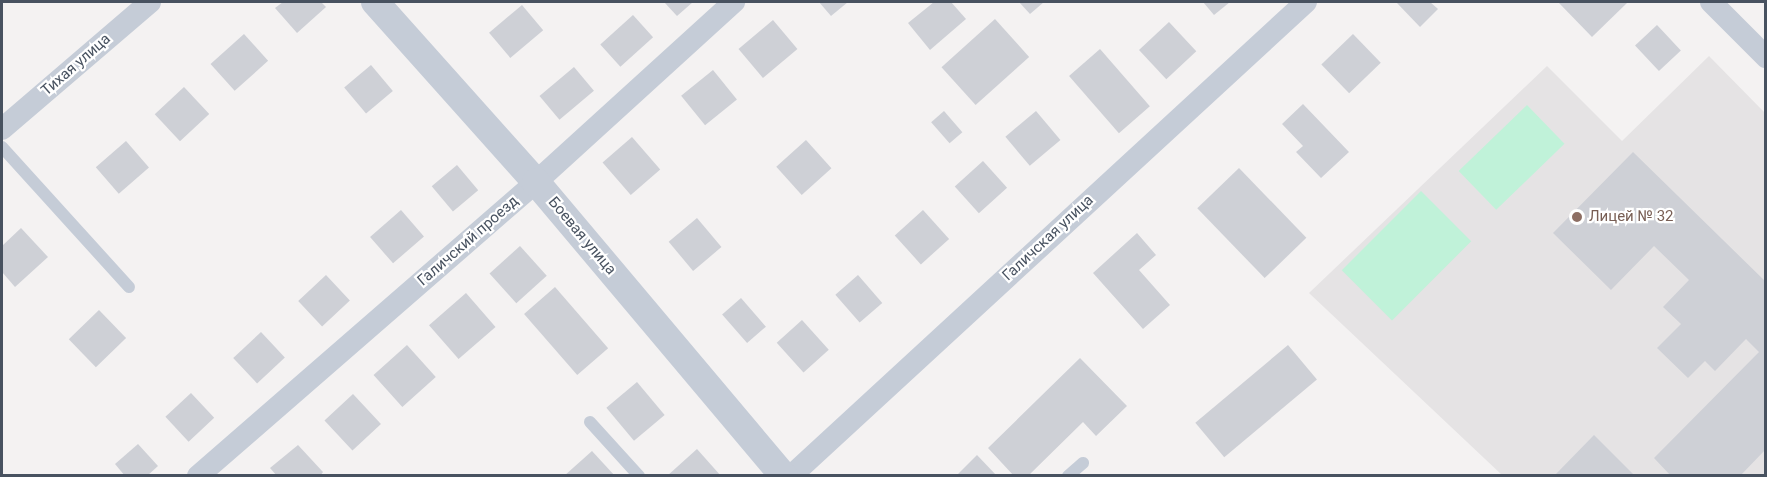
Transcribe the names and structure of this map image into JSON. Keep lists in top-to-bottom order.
{
  "streets": {
    "street": [
      "Тихая улица",
      "Боевая улица",
      "Галичская улица",
      "Галичский проезд"
    ]
  },
  "crossings": [
    ["Боевая улица", "Галичский проезд"]
  ],
  "places": ["Лицей № 32"]
}
